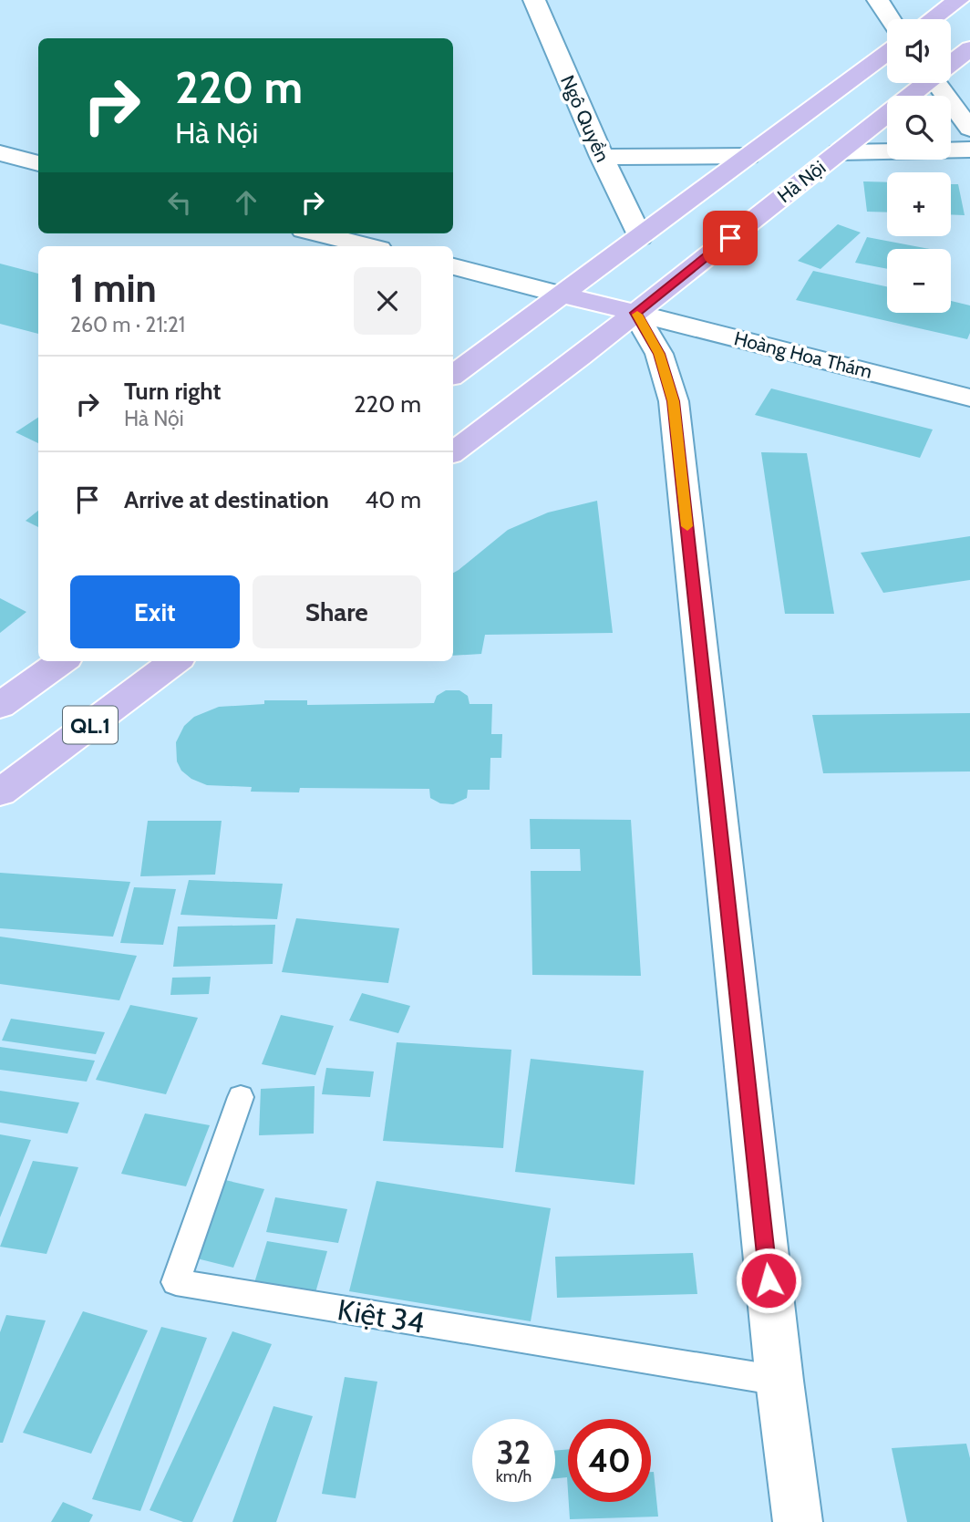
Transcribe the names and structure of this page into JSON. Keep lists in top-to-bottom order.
{
  "streets": {
    "main road": ["Hà Nội", "QL.1"],
    "street": ["Ngô Quyền", "Hoàng Hoa Thám"],
    "lane": ["Kiệt 34"]
  },
  "crossings": [
    ["Hà Nội", "Hoàng Hoa Thám"]
  ],
  "page": {
    "map_buttons": ["+", "−"],
    "turn": ["220 m", "Hà Nội"],
    "heading": ["1 min", "260 m · 21:21"],
    "list": [
      {
        "name": "Turn right",
        "note": "Hà Nội",
        "value": "220 m"
      },
      {
        "name": "Arrive at destination",
        "value": "40 m"
      }
    ],
    "buttons": ["Exit", "Share"],
    "speed": "32 km/h",
    "limit": "40"
  }
}
